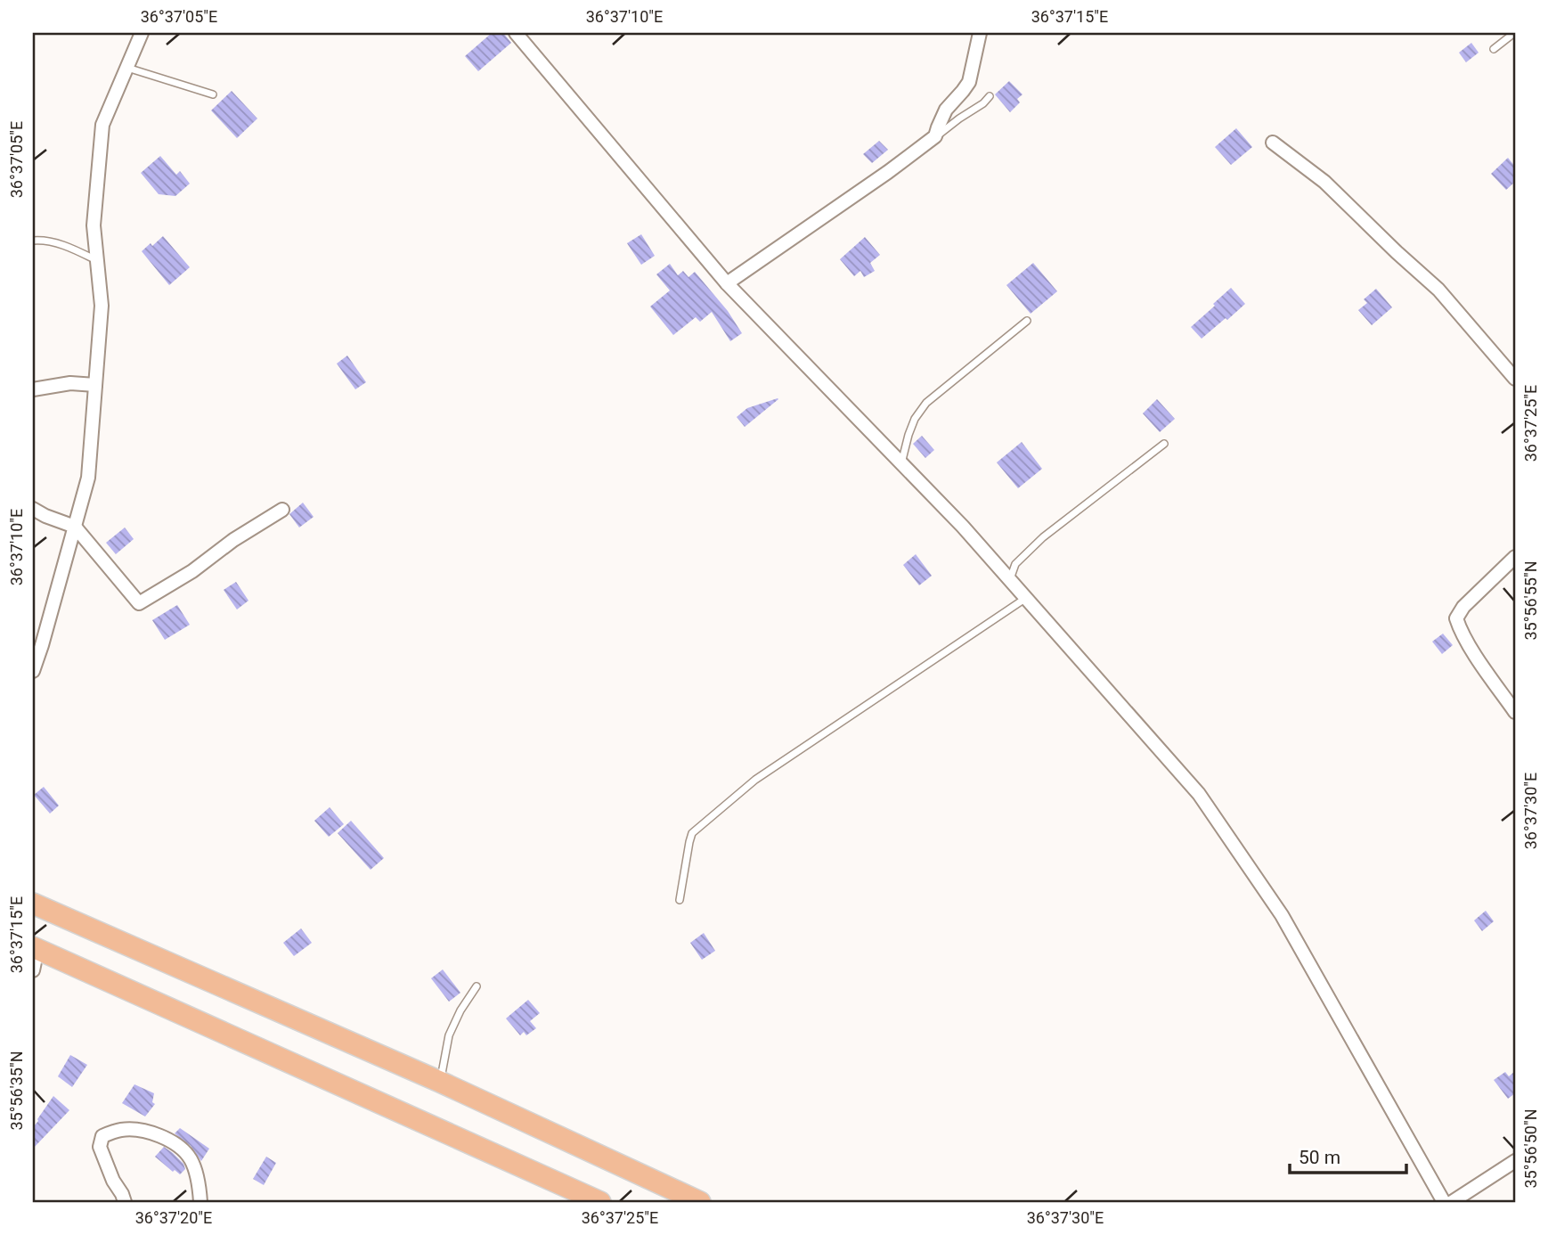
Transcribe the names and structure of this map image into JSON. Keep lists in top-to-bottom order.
{
  "scale_bar": "50 m",
  "coordinates": [
    "36°37'05\"E",
    "36°37'10\"E",
    "36°37'15\"E",
    "36°37'25\"E",
    "35°56'55\"N",
    "36°37'30\"E",
    "35°56'35\"N",
    "35°56'50\"N",
    "36°37'20\"E"
  ]
}
